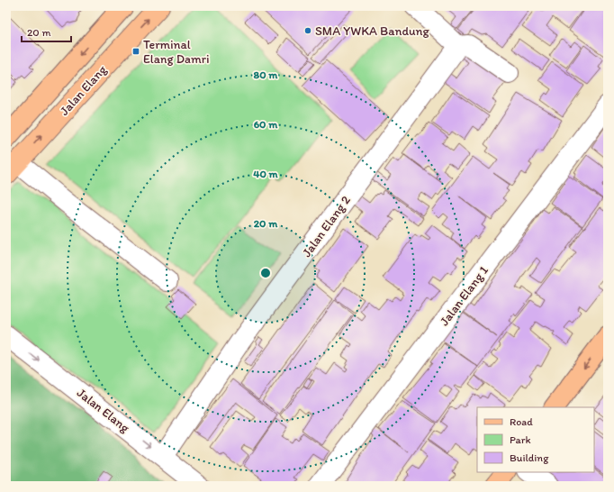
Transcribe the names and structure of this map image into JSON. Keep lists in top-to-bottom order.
{
  "streets": {
    "main road": ["Jalan Elang"],
    "street": ["Jalan Elang 2", "Jalan Elang 1"]
  },
  "crossings": [
    ["Jalan Elang", "Jalan Elang 2"]
  ],
  "places": {
    "other": ["SMA YWKA Bandung"],
    "transit": ["Terminal Elang Damri"]
  },
  "legend": ["Road", "Park", "Building"],
  "scale_bar": "20 m",
  "rings": [
    "80 m",
    "60 m",
    "40 m",
    "20 m"
  ]
}
